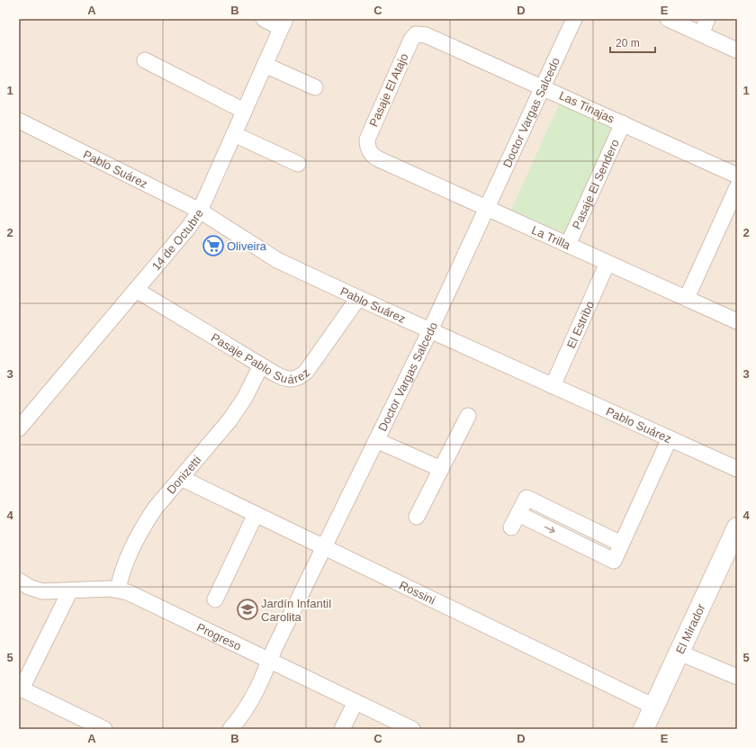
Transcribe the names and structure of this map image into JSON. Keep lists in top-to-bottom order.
{
  "streets": {
    "main road": ["El Mirador"],
    "street": [
      "Pasaje El Atajo",
      "Las Tinajas",
      "Doctor Vargas Salcedo",
      "Pablo Suárez",
      "Pasaje El Sendero",
      "La Trilla",
      "14 de Octubre",
      "El Estribo",
      "Pasaje Pablo Suárez",
      "Donizetti",
      "Rossini",
      "Progreso"
    ]
  },
  "crossings": [
    ["Pasaje El Atajo", "Las Tinajas"],
    ["Pasaje El Atajo", "La Trilla"],
    ["Las Tinajas", "Doctor Vargas Salcedo"],
    ["Las Tinajas", "Pasaje El Sendero"],
    ["Doctor Vargas Salcedo", "Pablo Suárez"],
    ["Doctor Vargas Salcedo", "La Trilla"],
    ["Doctor Vargas Salcedo", "Rossini"],
    ["Doctor Vargas Salcedo", "Progreso"],
    ["Pablo Suárez", "14 de Octubre"],
    ["Pablo Suárez", "El Estribo"],
    ["Pablo Suárez", "Pasaje Pablo Suárez"],
    ["Pasaje El Sendero", "La Trilla"],
    ["La Trilla", "El Estribo"],
    ["14 de Octubre", "Pasaje Pablo Suárez"],
    ["Pasaje Pablo Suárez", "Donizetti"],
    ["Donizetti", "Rossini"],
    ["Donizetti", "Progreso"],
    ["Rossini", "El Mirador"]
  ],
  "places": {
    "supermarket": ["Oliveira"],
    "school or university": ["Jardín Infantil Carolita"]
  },
  "scale_bar": "20 m",
  "grid": {
    "columns": [
      "A",
      "B",
      "C",
      "D",
      "E"
    ],
    "rows": [
      "1",
      "2",
      "3",
      "4",
      "5"
    ]
  }
}
